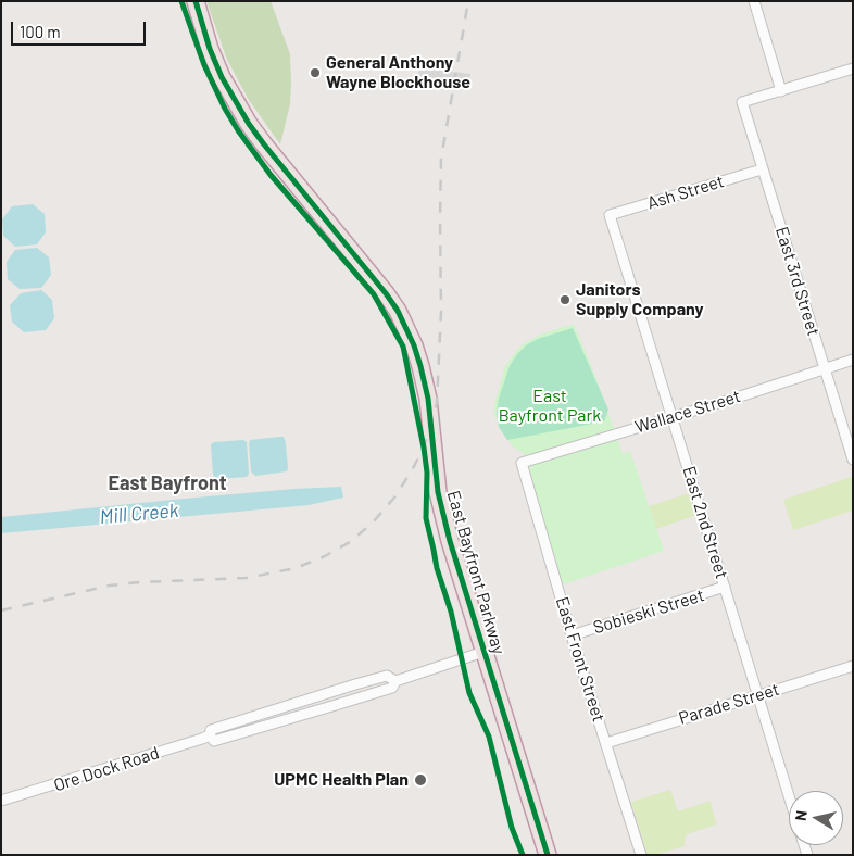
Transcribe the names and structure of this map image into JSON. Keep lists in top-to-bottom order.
{
  "streets": {
    "highway": ["East Bayfront Parkway"],
    "street": [
      "Ash Street",
      "East 3rd Street",
      "Wallace Street",
      "East 2nd Street",
      "Sobieski Street",
      "East Front Street",
      "Parade Street",
      "Ore Dock Road"
    ]
  },
  "crossings": [
    ["Ash Street", "East 3rd Street"],
    ["Ash Street", "East 2nd Street"],
    ["East 3rd Street", "Wallace Street"],
    ["Wallace Street", "East 2nd Street"],
    ["Wallace Street", "East Front Street"],
    ["East 2nd Street", "Sobieski Street"],
    ["East 2nd Street", "Parade Street"],
    ["East Bayfront Parkway", "Ore Dock Road"],
    ["Sobieski Street", "East Front Street"],
    ["East Front Street", "Parade Street"]
  ],
  "districts": ["East Bayfront"],
  "water": ["Mill Creek"],
  "parks": ["East Bayfront Park"],
  "places": ["General Anthony Wayne Blockhouse", "Janitors Supply Company", "UPMC Health Plan"],
  "scale_bar": "100 m",
  "north": "left"
}
